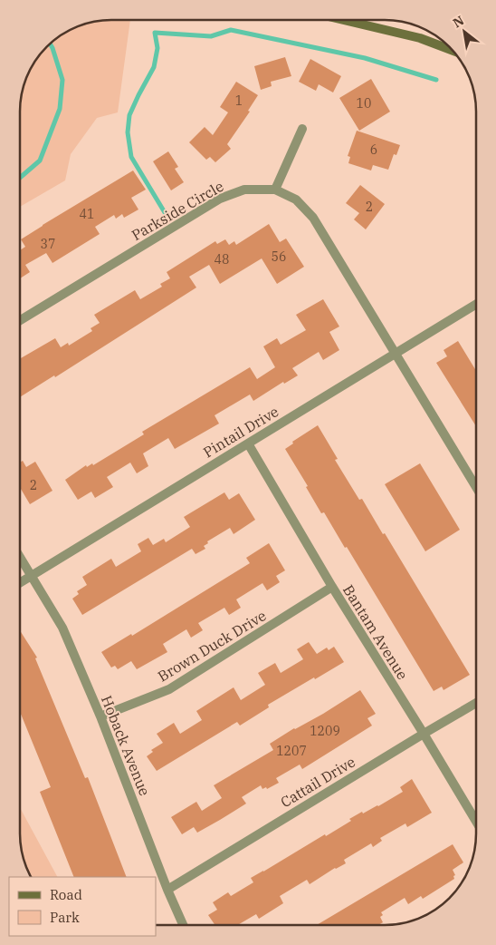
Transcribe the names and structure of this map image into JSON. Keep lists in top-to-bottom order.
{
  "streets": {
    "street": [
      "Parkside Circle",
      "Pintail Drive",
      "Bantam Avenue",
      "Brown Duck Drive",
      "Hoback Avenue",
      "Cattail Drive"
    ]
  },
  "crossings": [
    ["Parkside Circle", "Pintail Drive"],
    ["Pintail Drive", "Bantam Avenue"],
    ["Pintail Drive", "Hoback Avenue"],
    ["Bantam Avenue", "Brown Duck Drive"],
    ["Bantam Avenue", "Cattail Drive"],
    ["Brown Duck Drive", "Hoback Avenue"],
    ["Hoback Avenue", "Cattail Drive"]
  ],
  "house_numbers": [
    "1",
    "10",
    "6",
    "2",
    "41",
    "37",
    "56",
    "48",
    "2",
    "1209",
    "1207"
  ],
  "legend": ["Road", "Park"],
  "north": "top left"
}
